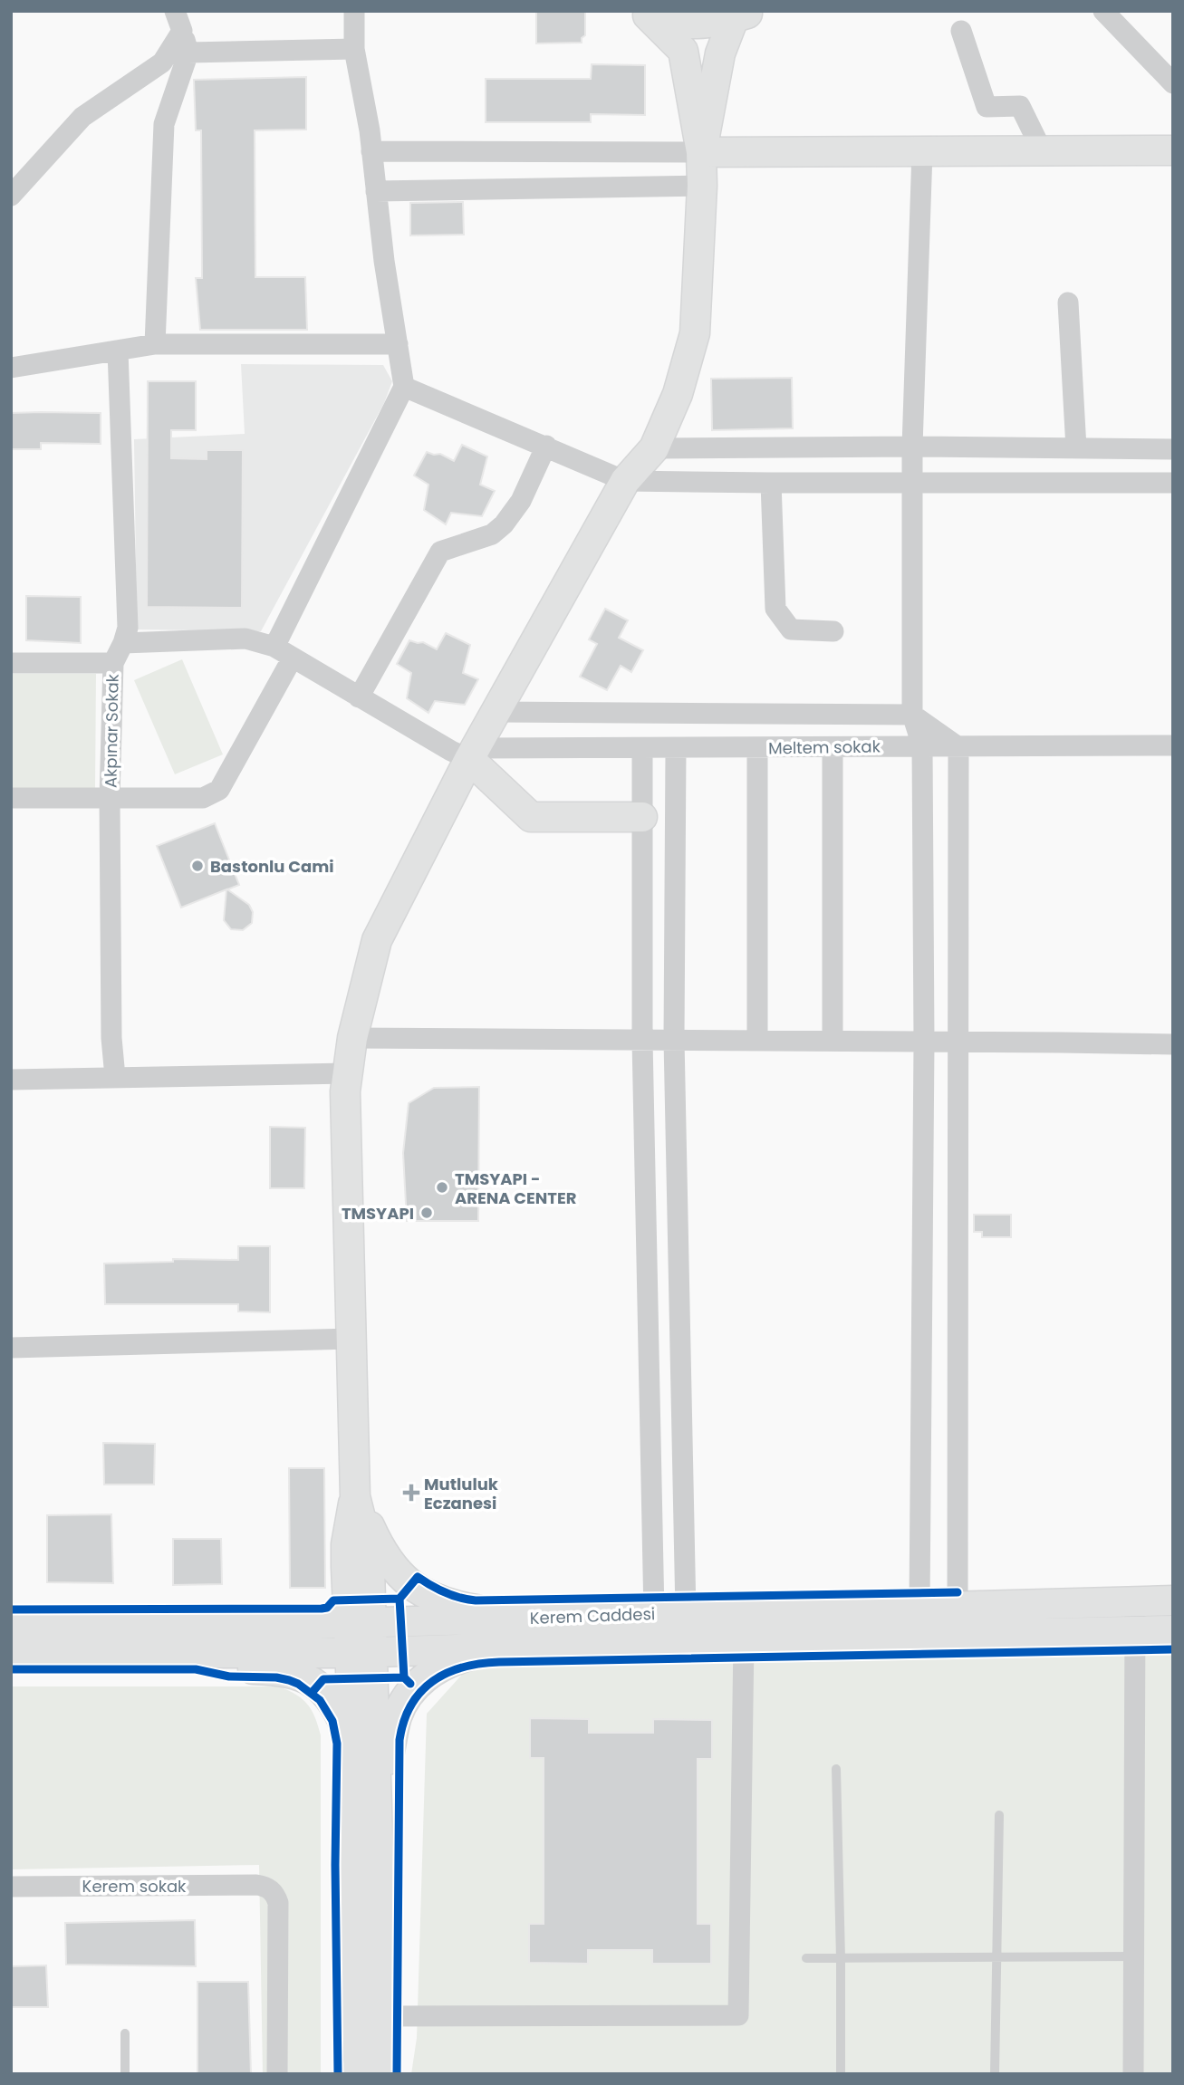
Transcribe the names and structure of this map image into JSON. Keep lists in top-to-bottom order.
{
  "streets": {
    "street": [
      "Akpınar Sokak",
      "Meltem sokak",
      "Kerem Caddesi",
      "Kerem sokak"
    ]
  },
  "places": {
    "other": ["Bastonlu Cami", "TMSYAPI - ARENA CENTER", "TMSYAPI"],
    "health": ["Mutluluk Eczanesi"]
  }
}
